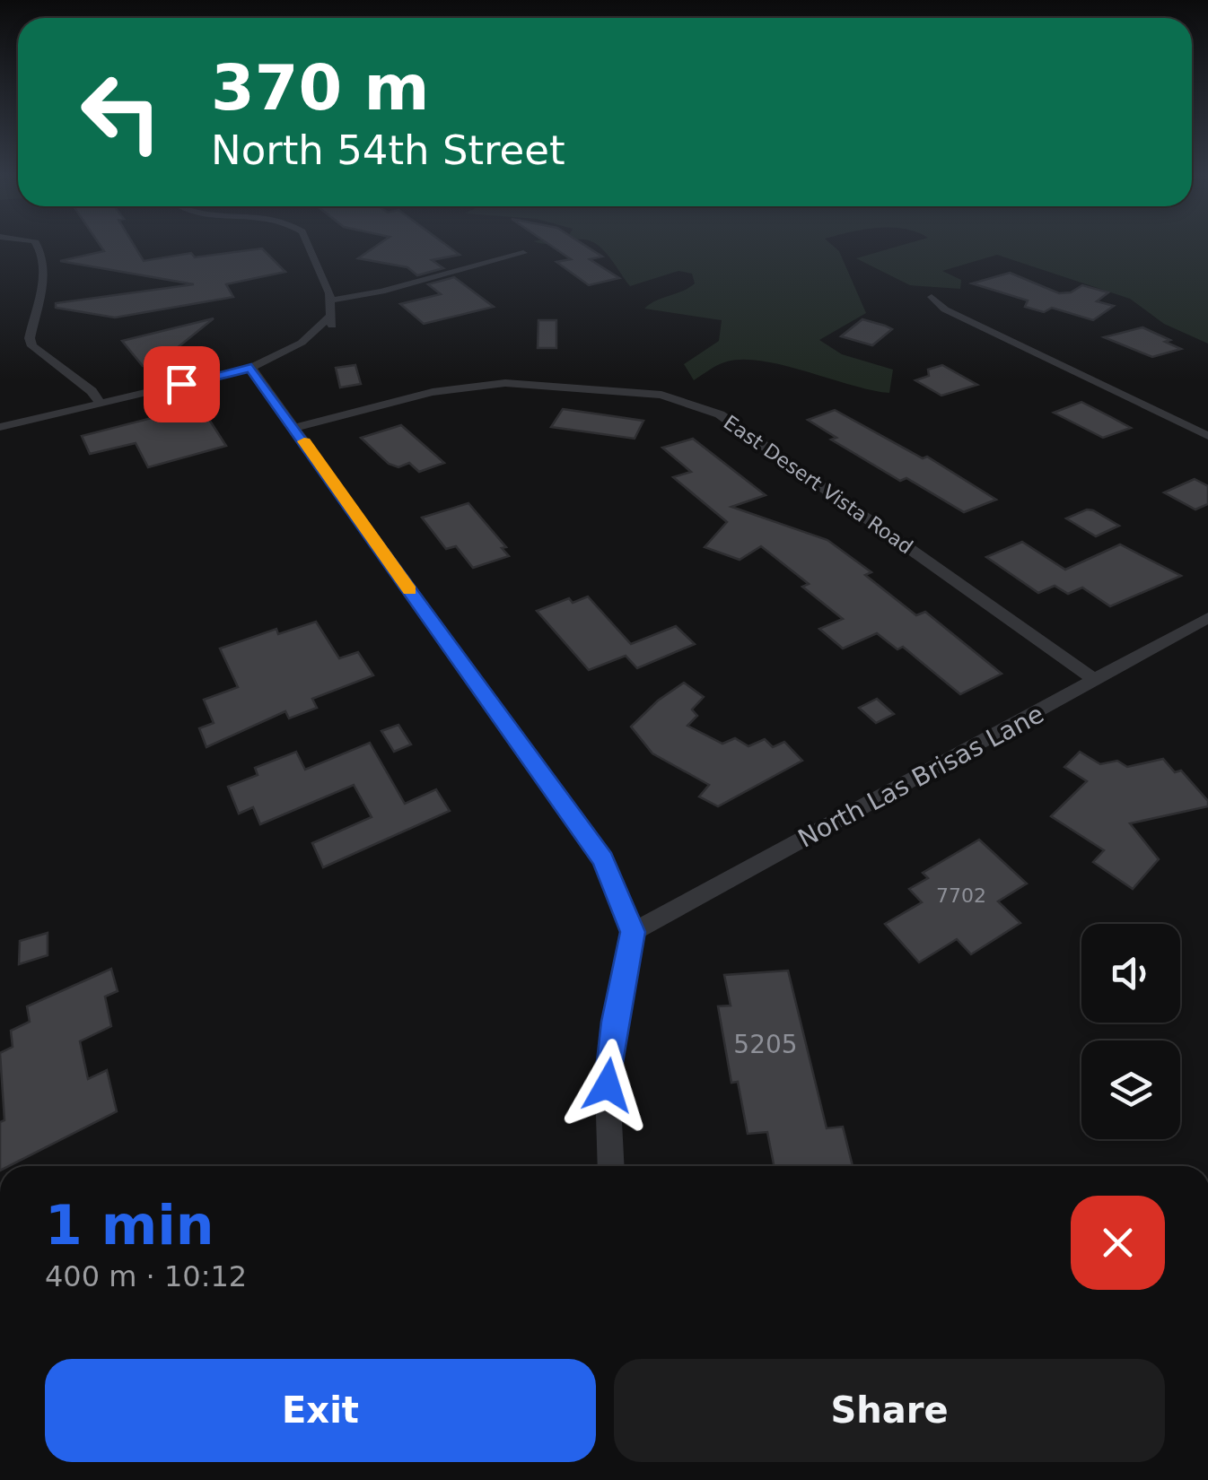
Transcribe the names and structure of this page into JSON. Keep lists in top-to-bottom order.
{
  "streets": {
    "street": ["East Desert Vista Road", "North Las Brisas Lane"]
  },
  "crossings": [
    ["East Desert Vista Road", "North Las Brisas Lane"]
  ],
  "house_numbers": ["7702", "5205"],
  "page": {
    "turn": ["370 m", "North 54th Street"],
    "heading": ["1 min", "400 m · 10:12"],
    "buttons": ["Exit", "Share"]
  }
}
